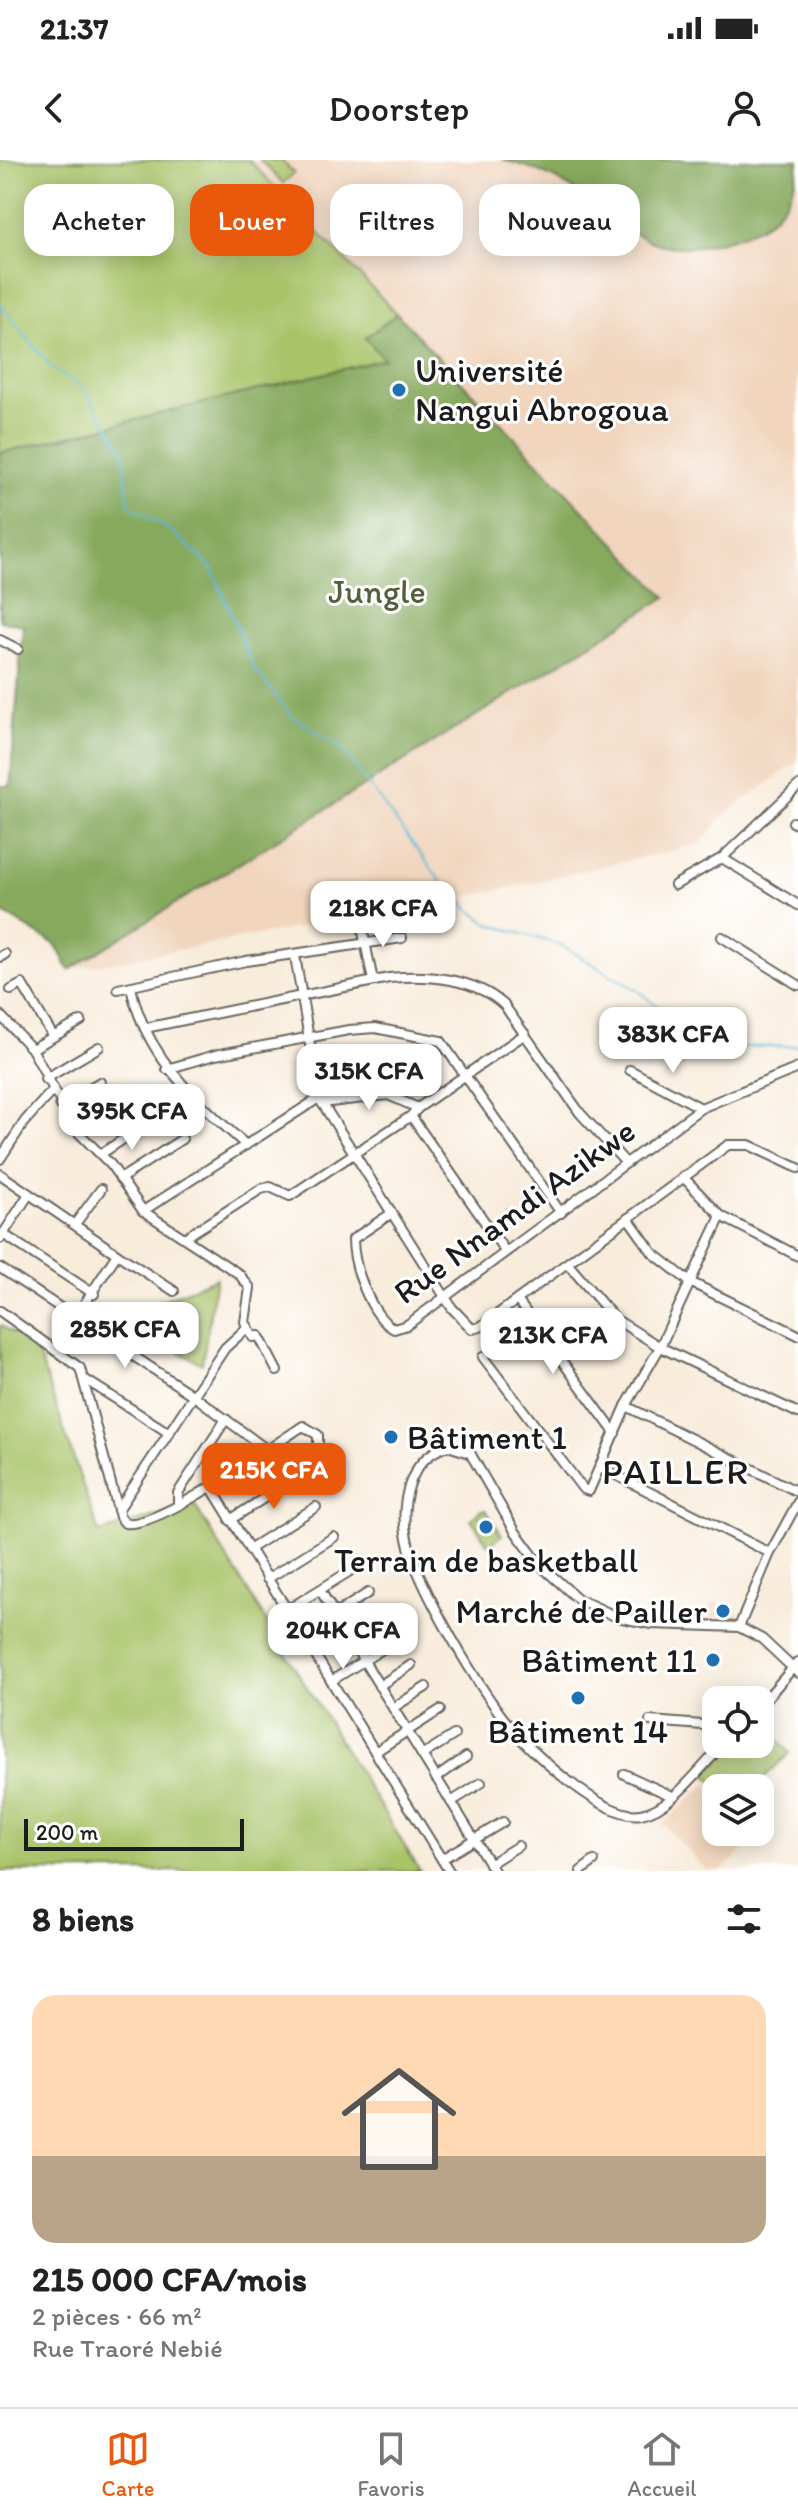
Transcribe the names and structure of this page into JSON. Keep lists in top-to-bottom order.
{
  "streets": {
    "street": ["Rue Nnamdi Azikwe"]
  },
  "districts": ["PAILLER"],
  "parks": ["Jungle"],
  "places": [
    "Université Nangui Abrogoua",
    "Bâtiment 1",
    "Terrain de basketball",
    "Marché de Pailler",
    "Bâtiment 11",
    "Bâtiment 14"
  ],
  "scale_bar": "200 m",
  "page": {
    "status": "21:37",
    "header": "Doorstep",
    "chip": [
      "Acheter",
      "Louer",
      "Filtres",
      "Nouveau"
    ],
    "price": [
      "218K CFA",
      "383K CFA",
      "315K CFA",
      "395K CFA",
      "285K CFA",
      "213K CFA",
      "215K CFA",
      "204K CFA"
    ],
    "scale": "200 m",
    "heading": "8 biens",
    "list": [
      {
        "name": "215 000 CFA/mois",
        "note": "2 pièces · 66 m² · Rue Traoré Nebié"
      }
    ],
    "tabs": ["Carte", "Favoris", "Accueil"]
  }
}
